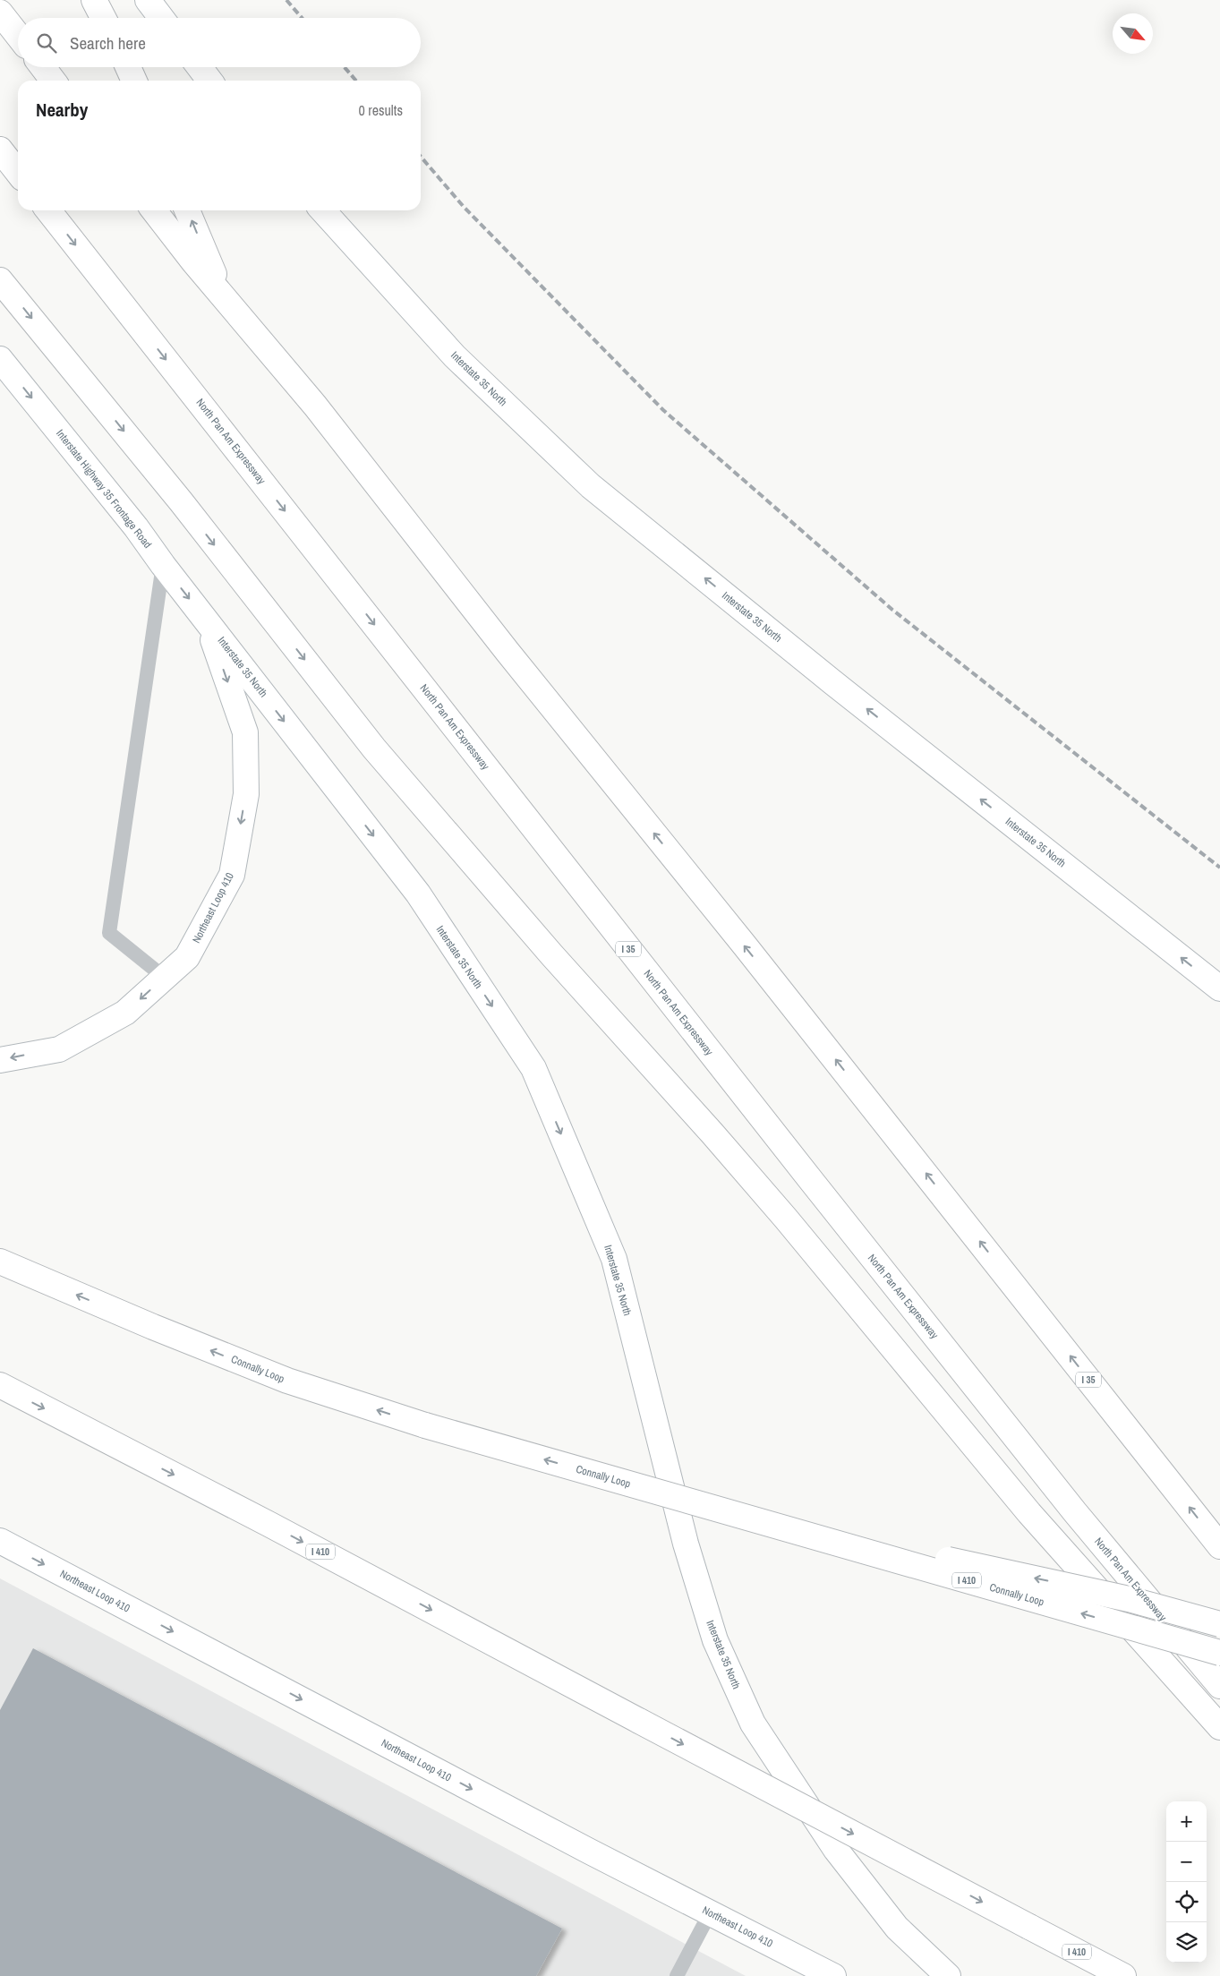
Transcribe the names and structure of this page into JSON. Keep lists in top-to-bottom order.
{
  "streets": {
    "main road": [
      "Interstate 35 North",
      "North Pan Am Expressway",
      "Interstate Highway 35 Frontage Road",
      "Northeast Loop 410",
      "I 35",
      "Connally Loop",
      "I 410"
    ]
  },
  "crossings": [
    ["Interstate 35 North", "Interstate Highway 35 Frontage Road"],
    ["Interstate 35 North", "Northeast Loop 410"],
    ["Interstate Highway 35 Frontage Road", "Northeast Loop 410"]
  ],
  "north": "bottom right",
  "page": {
    "search": "Search here",
    "heading": ["Nearby", "0 results"],
    "map_buttons": ["+", "−"]
  }
}
